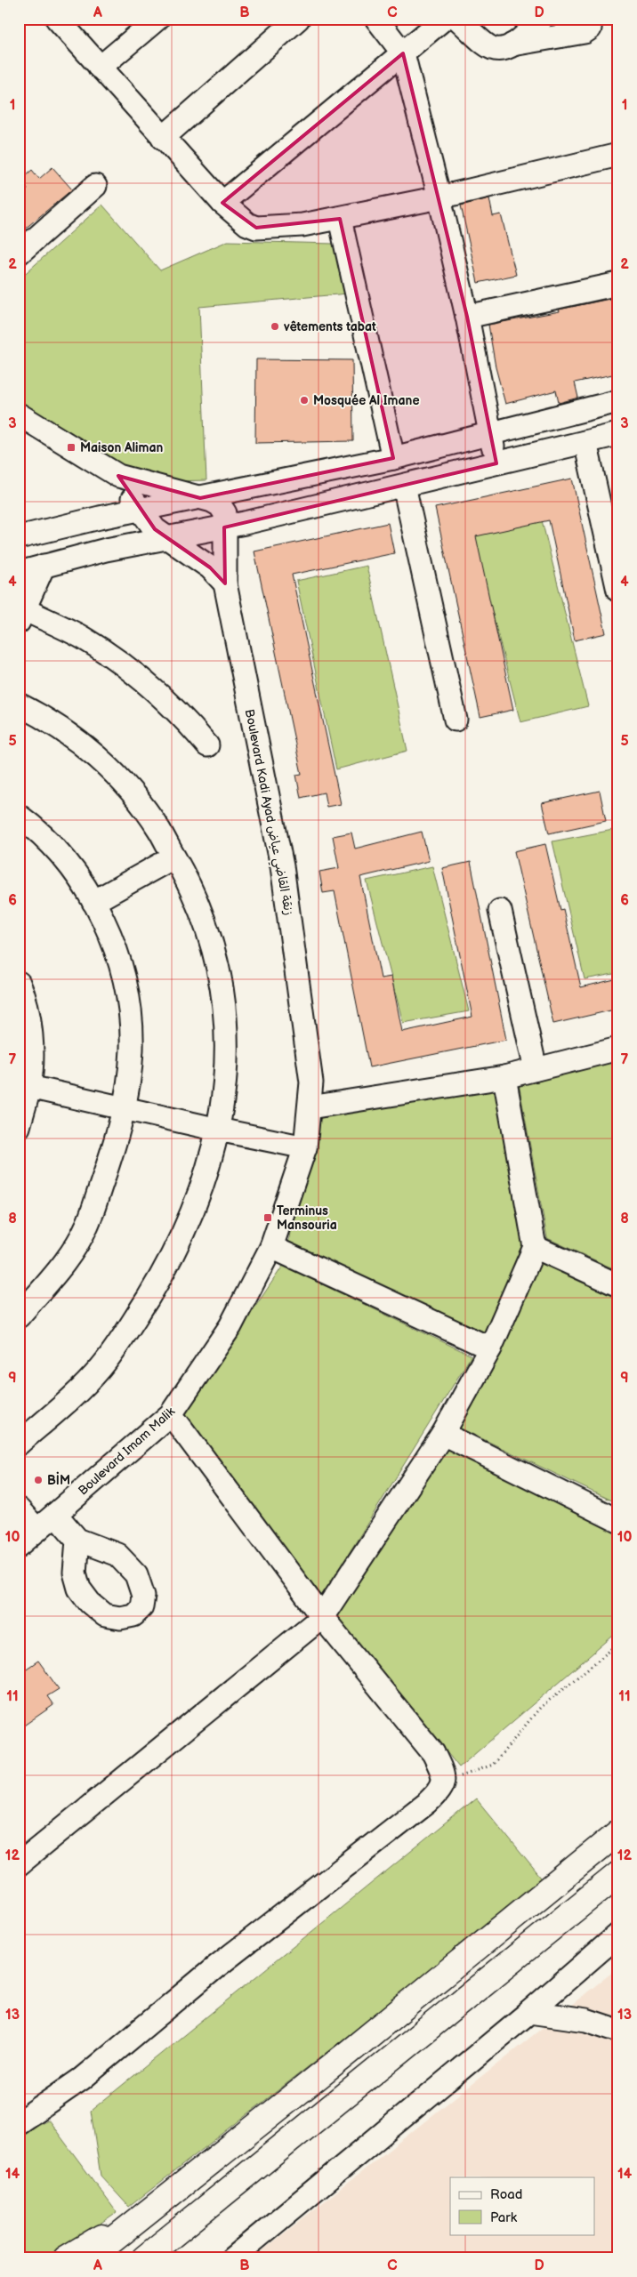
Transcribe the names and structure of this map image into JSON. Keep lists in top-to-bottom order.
{
  "streets": {
    "street": ["Boulevard Kadi Ayad زنقة القاضي عياض", "Boulevard Imam Malik"]
  },
  "crossings": [
    ["Boulevard Kadi Ayad زنقة القاضي عياض", "Boulevard Imam Malik"]
  ],
  "places": {
    "other": ["vêtements tabat", "Mosquée Al Imane", "BİM"],
    "transit": ["Maison Aliman", "Terminus Mansouria"]
  },
  "legend": ["Road", "Park"],
  "grid": {
    "columns": [
      "A",
      "B",
      "C",
      "D"
    ],
    "rows": [
      "1",
      "2",
      "3",
      "4",
      "5",
      "6",
      "7",
      "8",
      "9",
      "10",
      "11",
      "12",
      "13",
      "14"
    ]
  }
}
